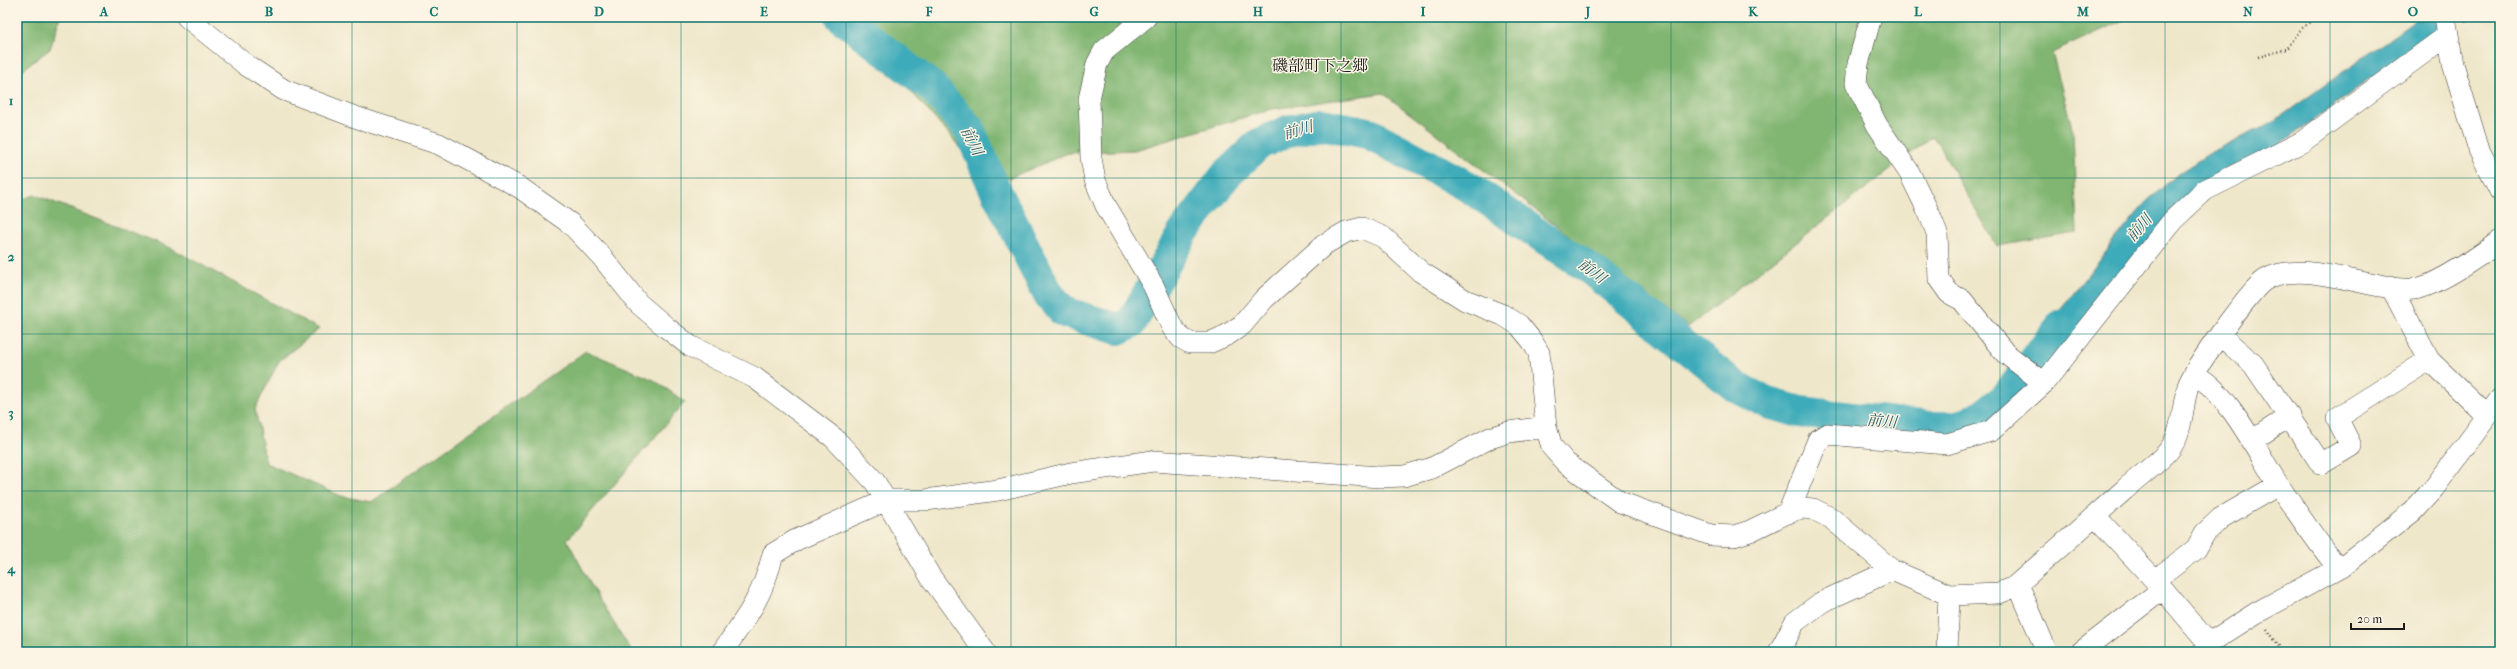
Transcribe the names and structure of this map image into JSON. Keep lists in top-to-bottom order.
{
  "districts": ["磯部町下之郷"],
  "water": ["前川"],
  "scale_bar": "20 m",
  "grid": {
    "columns": [
      "A",
      "B",
      "C",
      "D",
      "E",
      "F",
      "G",
      "H",
      "I",
      "J",
      "K",
      "L",
      "M",
      "N",
      "O"
    ],
    "rows": [
      "1",
      "2",
      "3",
      "4"
    ]
  }
}
